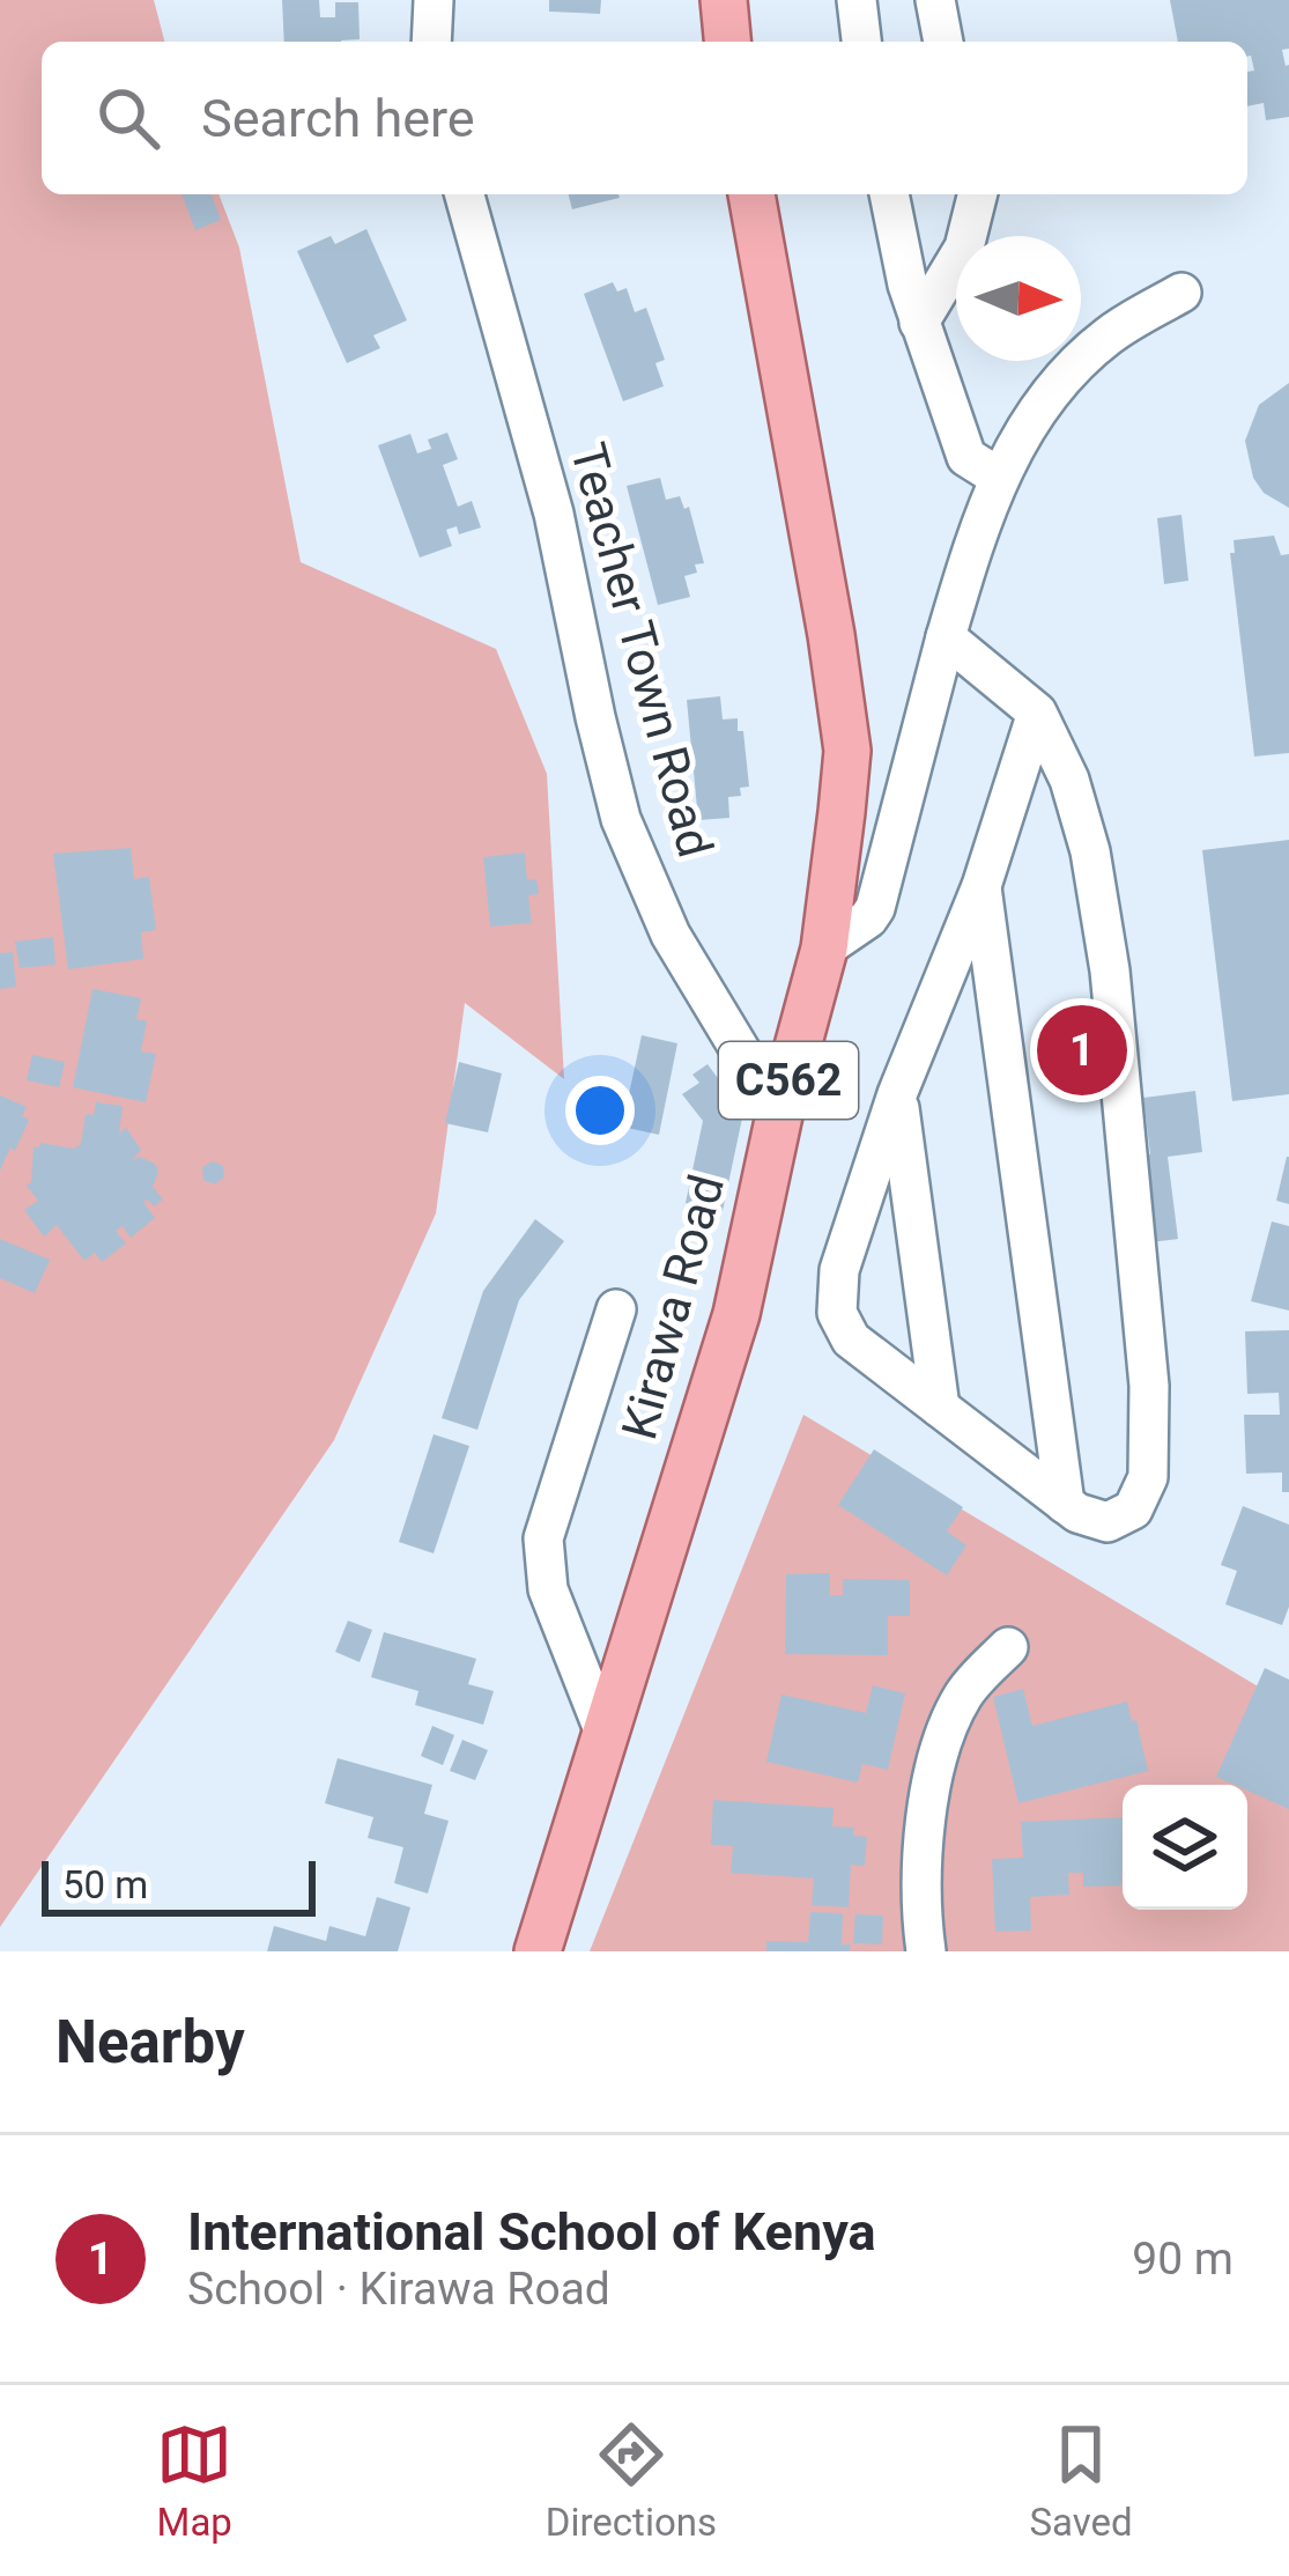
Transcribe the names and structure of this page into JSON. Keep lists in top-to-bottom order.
{
  "streets": {
    "main road": ["C562", "Kirawa Road"],
    "street": ["Teacher Town Road"]
  },
  "crossings": [
    ["Teacher Town Road", "Kirawa Road"]
  ],
  "scale_bar": "50 m",
  "north": "right",
  "page": {
    "search": "Search here",
    "pins": "1",
    "scale": "50 m",
    "heading": "Nearby",
    "list": [
      {
        "mark": "1",
        "name": "International School of Kenya",
        "note": "School · Kirawa Road",
        "value": "90 m"
      }
    ],
    "nav": ["Map", "Directions", "Saved"]
  }
}
